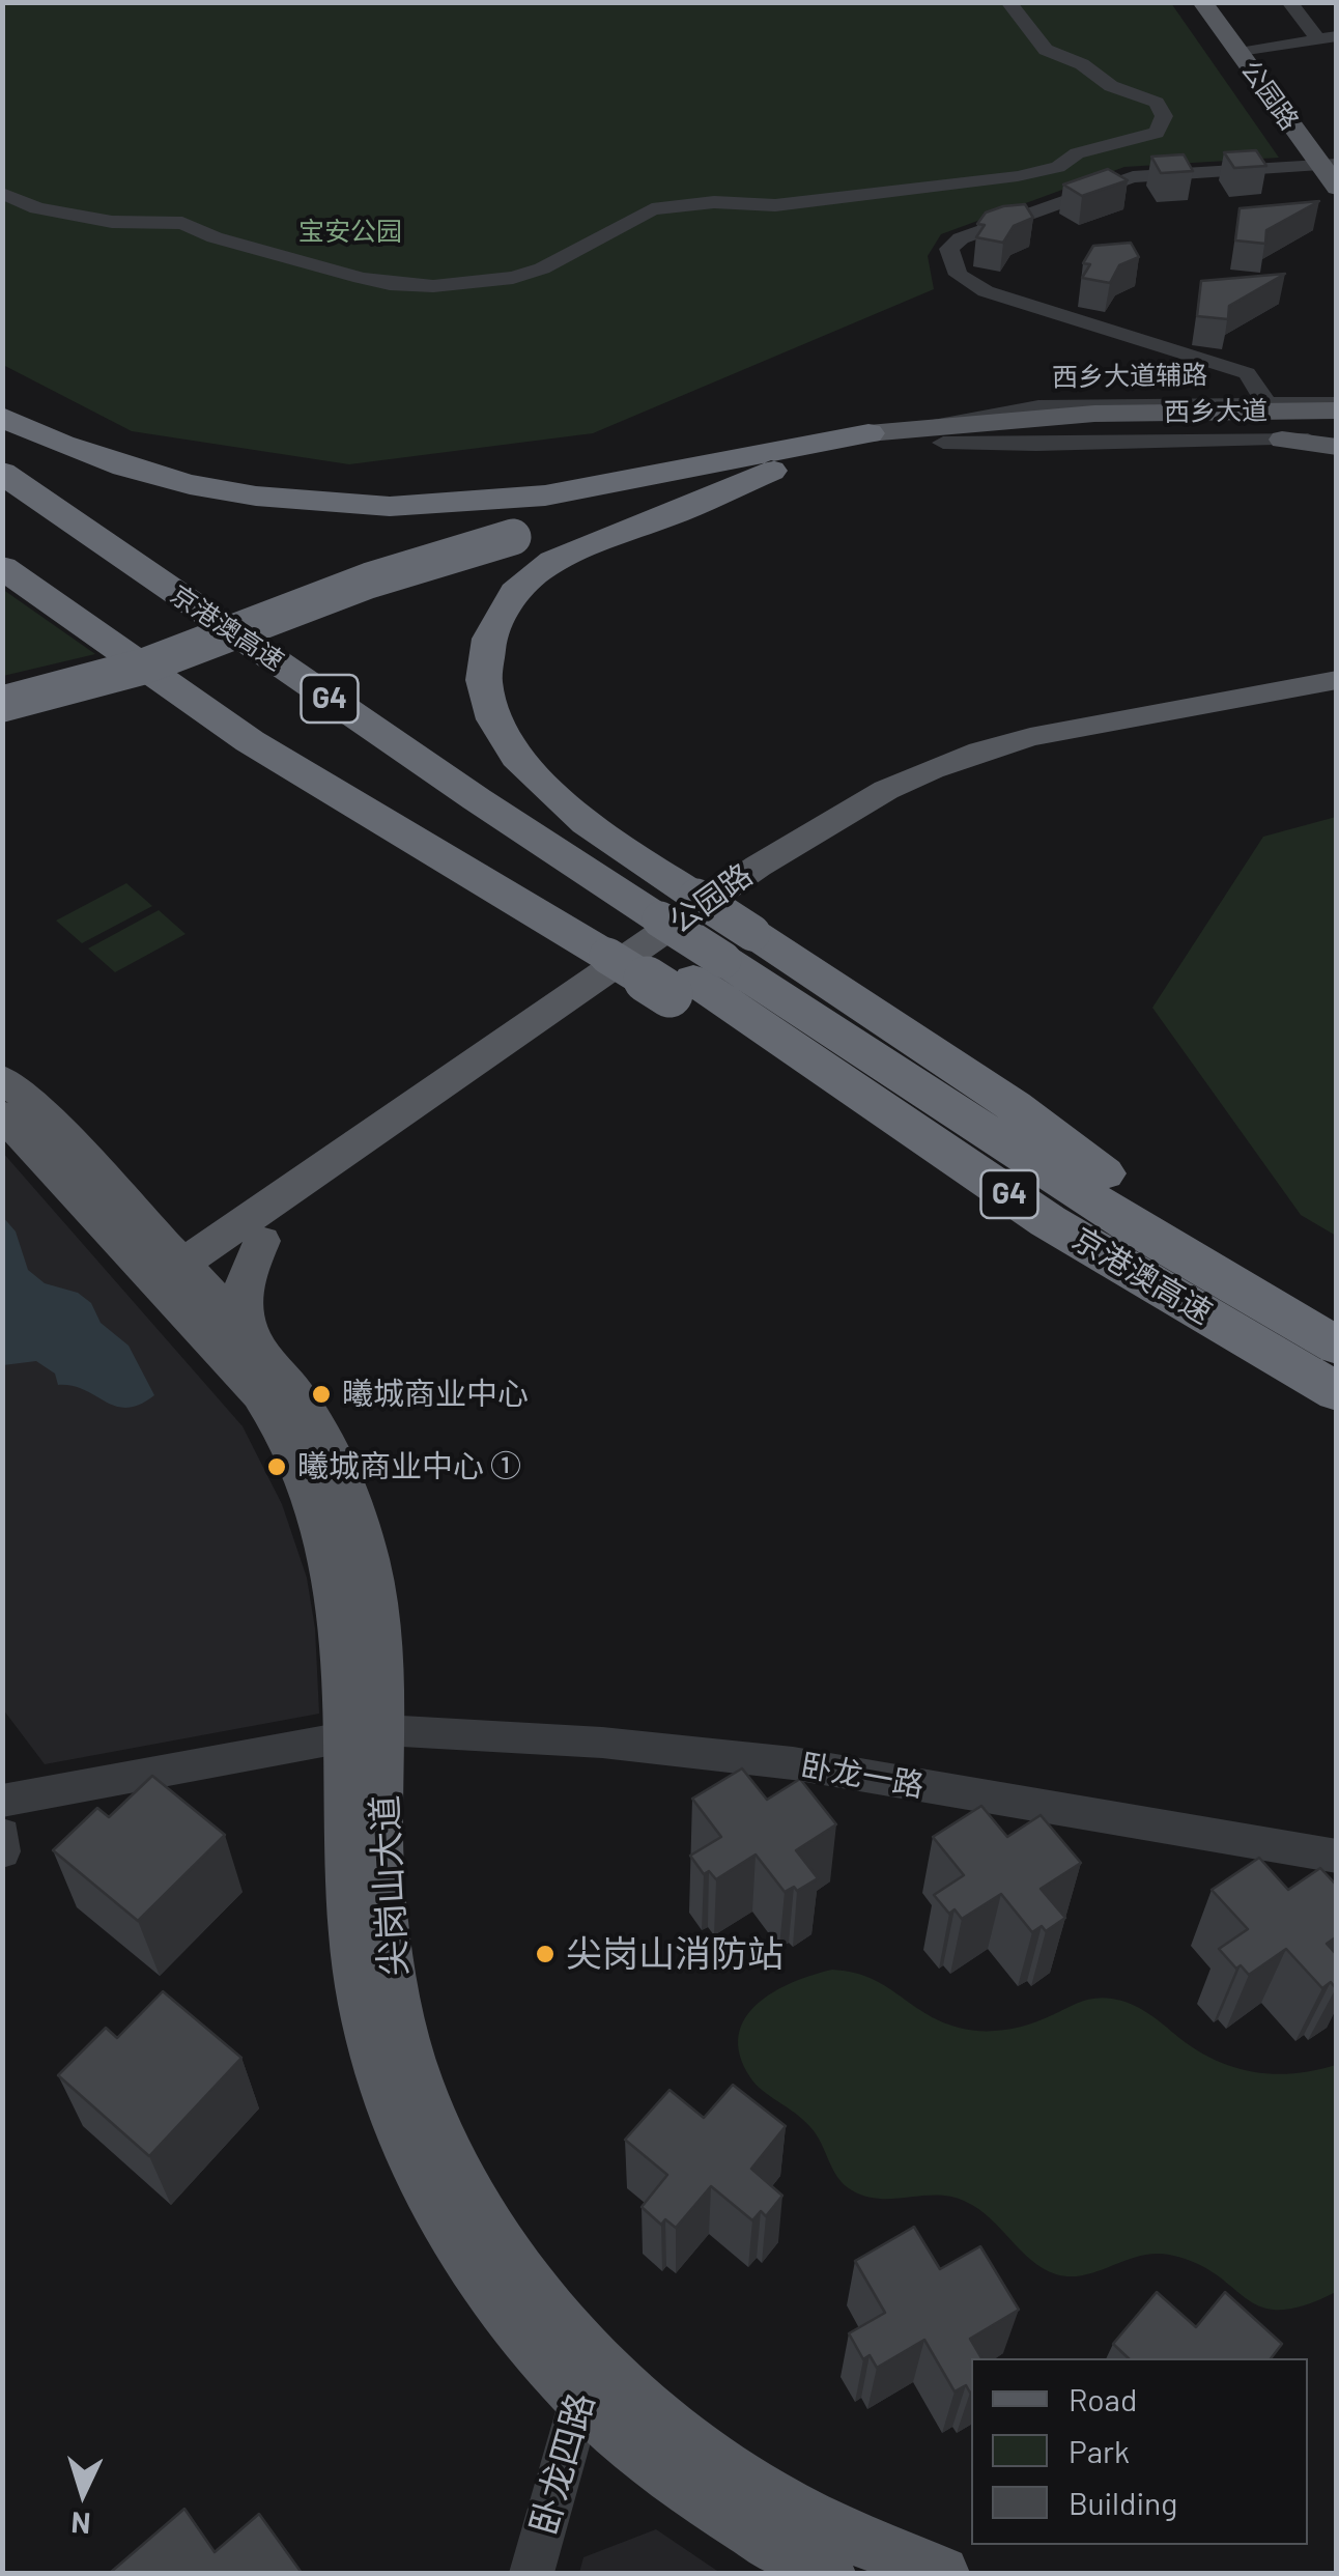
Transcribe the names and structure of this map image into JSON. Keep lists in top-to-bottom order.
{
  "streets": {
    "highway": ["京港澳高速", "G4"],
    "main road": ["公园路", "西乡大道", "尖岗山大道"],
    "street": ["西乡大道辅路", "卧龙一路", "卧龙四路"]
  },
  "crossings": [
    ["公园路", "尖岗山大道"],
    ["西乡大道辅路", "西乡大道"],
    ["京港澳高速", "G4"],
    ["卧龙一路", "尖岗山大道"],
    ["尖岗山大道", "卧龙四路"]
  ],
  "parks": ["宝安公园"],
  "places": ["曦城商业中心", "曦城商业中心 ①", "尖岗山消防站"],
  "legend": ["Road", "Park", "Building"],
  "north": "bottom"
}
